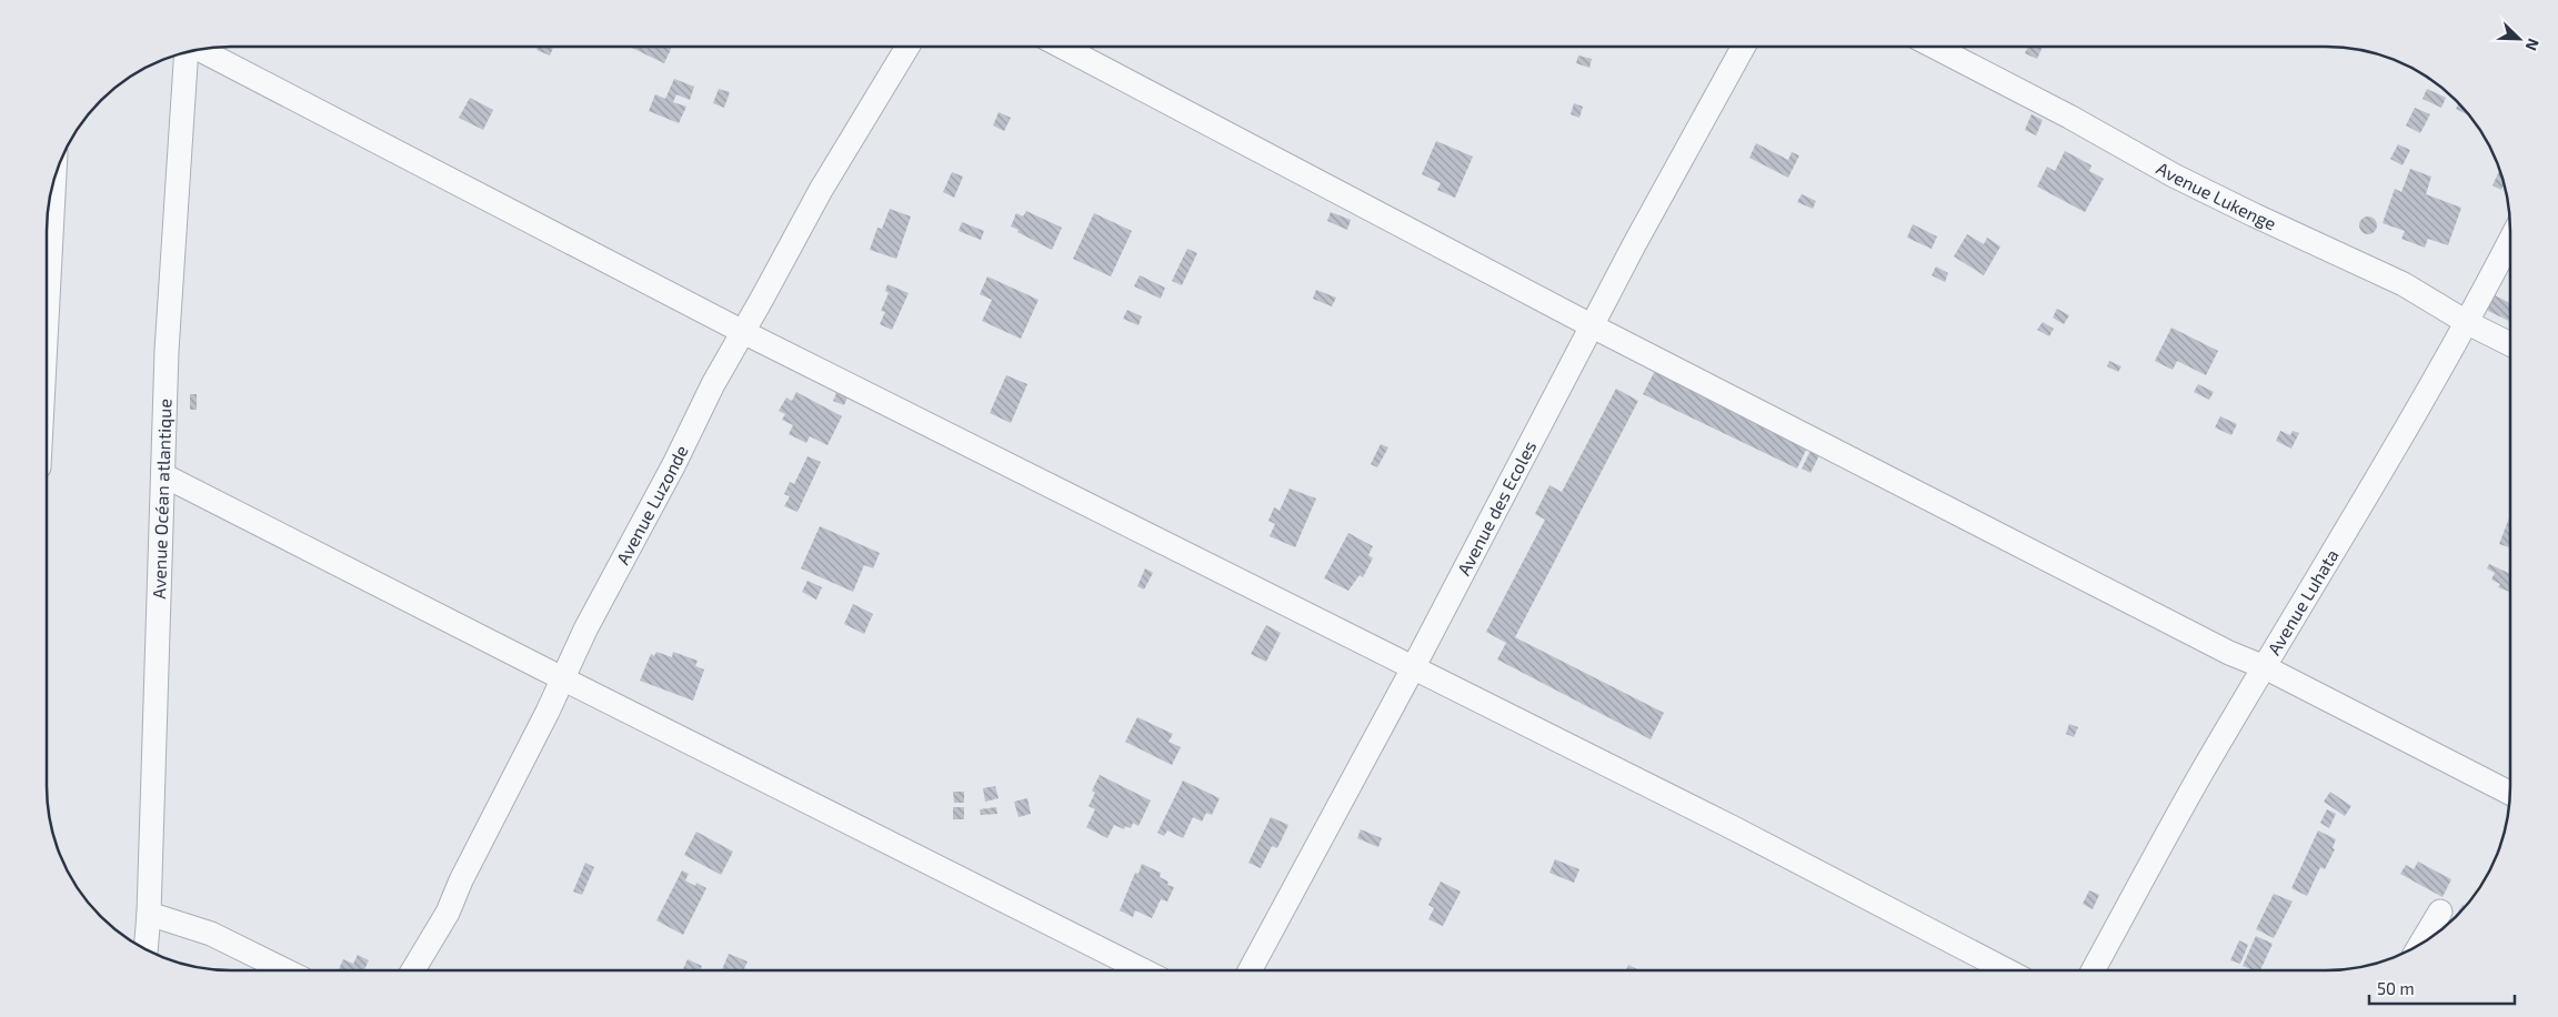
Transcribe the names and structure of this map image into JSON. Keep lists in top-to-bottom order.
{
  "streets": {
    "street": [
      "Avenue Lukenge",
      "Avenue Océan atlantique",
      "Avenue Luzonde",
      "Avenue des Ecoles",
      "Avenue Luhata"
    ]
  },
  "crossings": [
    ["Avenue Lukenge", "Avenue Luhata"]
  ],
  "scale_bar": "50 m",
  "north": "bottom right"
}
